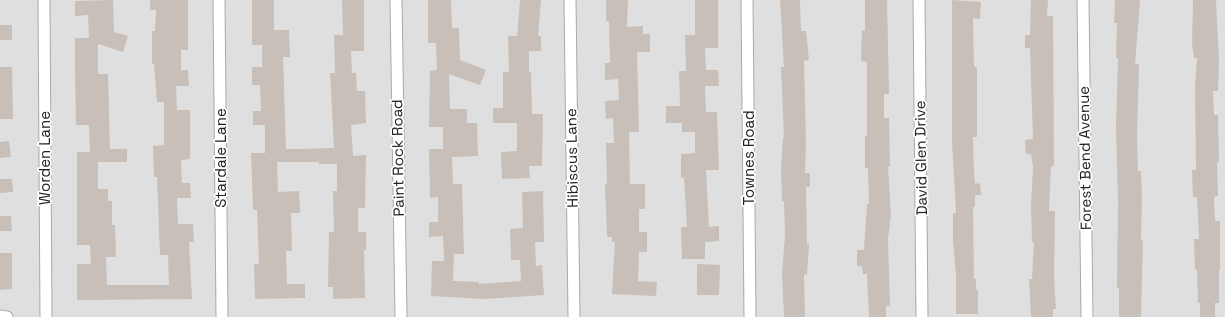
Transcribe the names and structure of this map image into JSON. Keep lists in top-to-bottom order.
{
  "streets": {
    "street": [
      "Worden Lane",
      "Stardale Lane",
      "Paint Rock Road",
      "Hibiscus Lane",
      "Townes Road",
      "David Glen Drive",
      "Forest Bend Avenue"
    ]
  }
}
